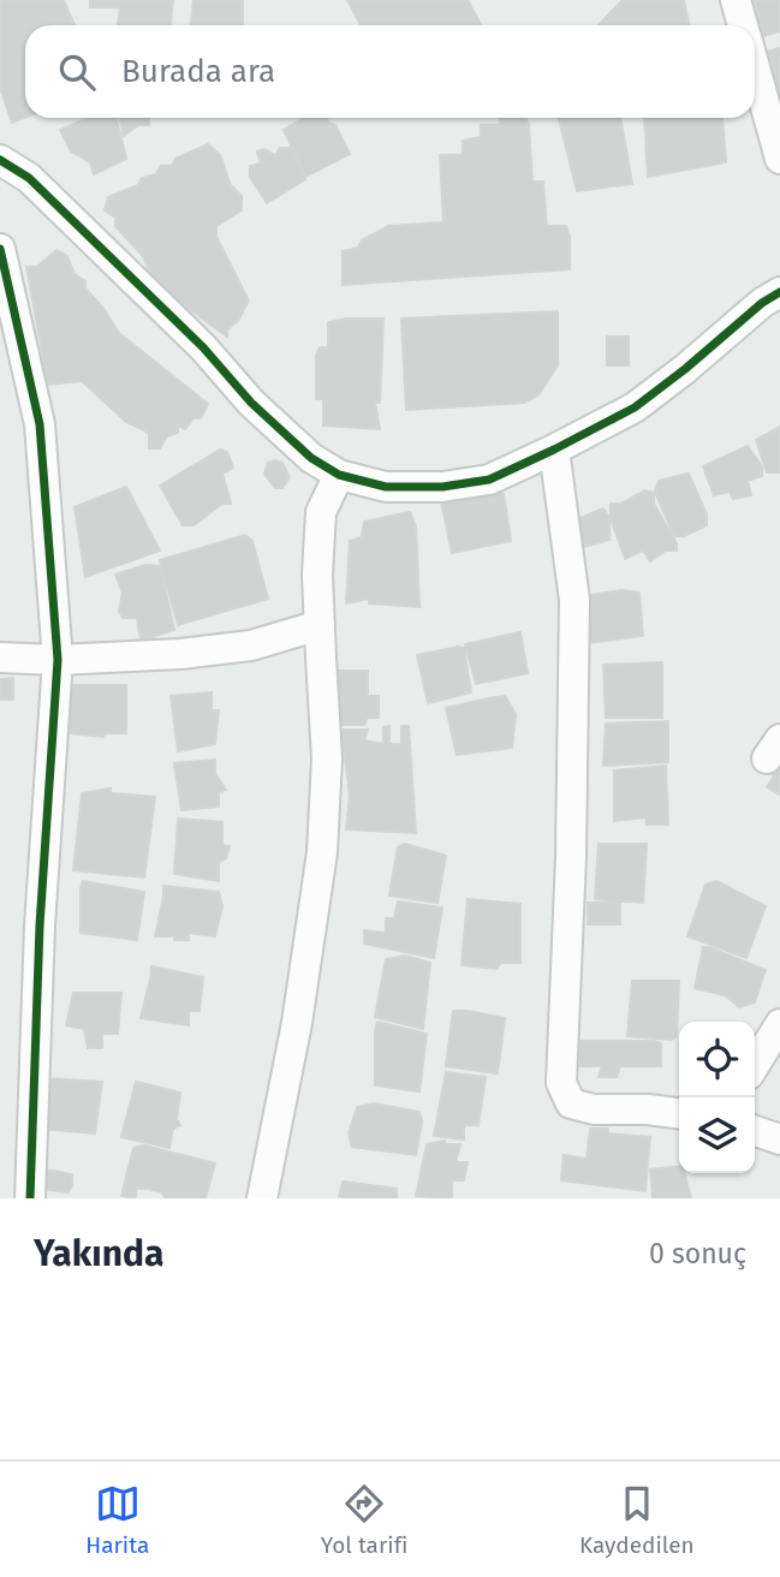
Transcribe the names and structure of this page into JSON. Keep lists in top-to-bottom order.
{
  "page": {
    "search": "Burada ara",
    "heading": ["Yakında", "0 sonuç"],
    "nav": ["Harita", "Yol tarifi", "Kaydedilen"]
  }
}
